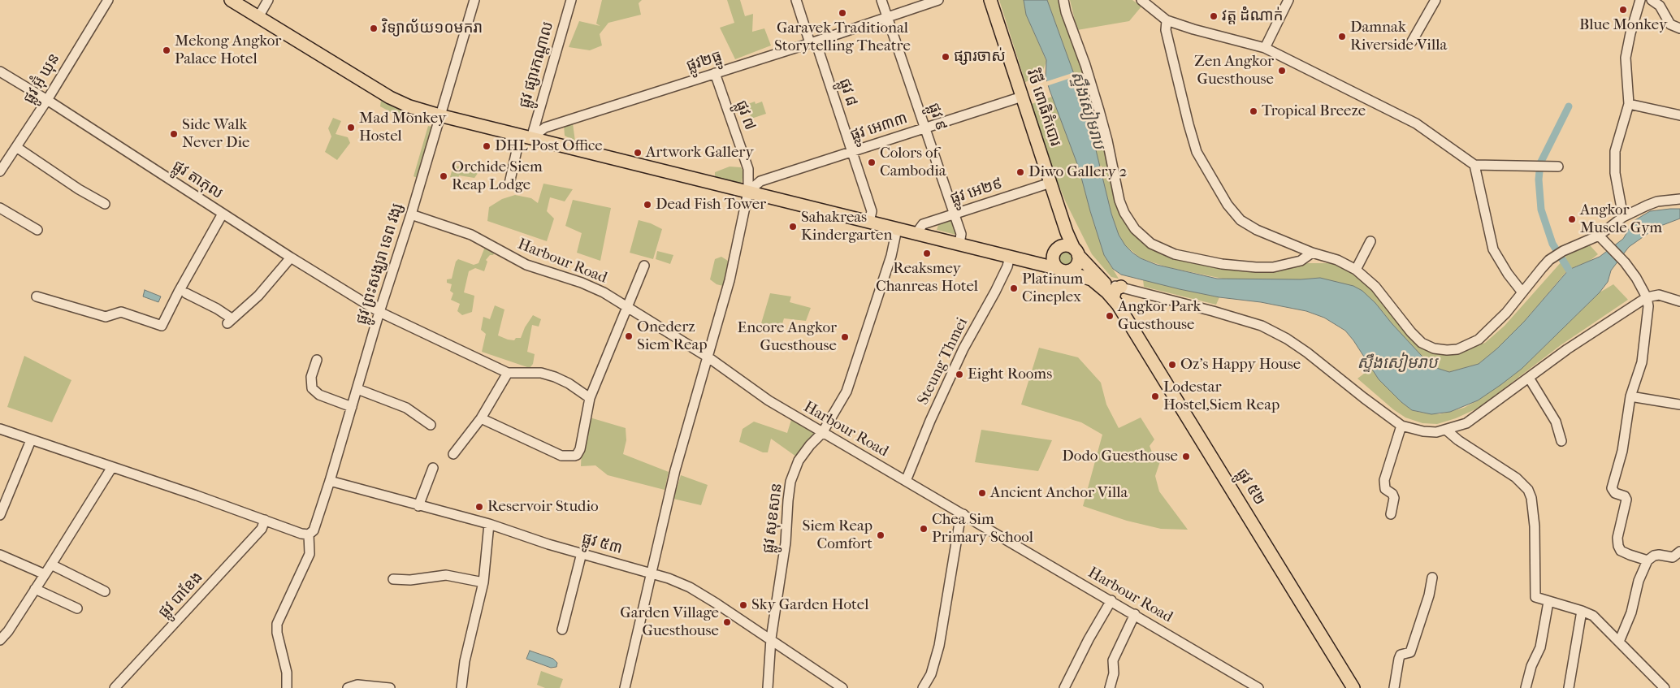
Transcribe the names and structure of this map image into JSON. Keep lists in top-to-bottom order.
{
  "streets": {
    "main road": ["វិថី ពោធិកំបោរ", "ផ្លូវ ៥២"],
    "street": [
      "ផ្លូវ២ធ្នូ",
      "ផ្លូវ ផ្សារកណ្តាល",
      "ផ្លូវ អ៊ុំ ឃុន",
      "ផ្លូវ ៨",
      "ផ្លូវ ៧",
      "ផ្លូវ ៩",
      "ផ្លូវ អេ៣៣",
      "ផ្លូវ តាភុល",
      "ផ្លូវ អេ២៩",
      "Harbour Road",
      "ផ្លូវ ព្រះសង្ឃរា ទេព វង្ស",
      "Steung Thmei",
      "ផ្លូវ សុខសាន",
      "ផ្លូវ ៥៣",
      "ផ្លូវ បាខែង"
    ]
  },
  "crossings": [
    ["ផ្លូវ២ធ្នូ", "ផ្លូវ ផ្សារកណ្តាល"],
    ["ផ្លូវ២ធ្នូ", "ផ្លូវ ៨"],
    ["ផ្លូវ២ធ្នូ", "ផ្លូវ ៧"],
    ["ផ្លូវ២ធ្នូ", "ផ្លូវ ៩"],
    ["ផ្លូវ អ៊ុំ ឃុន", "ផ្លូវ តាភុល"],
    ["ផ្លូវ ៨", "ផ្លូវ អេ៣៣"],
    ["វិថី ពោធិកំបោរ", "ផ្លូវ អេ៣៣"],
    ["វិថី ពោធិកំបោរ", "ផ្លូវ អេ២៩"],
    ["វិថី ពោធិកំបោរ", "ផ្លូវ ៥២"],
    ["ផ្លូវ ៧", "ផ្លូវ អេ៣៣"],
    ["ផ្លូវ ៧", "Harbour Road"],
    ["ផ្លូវ ៧", "ផ្លូវ ៥៣"],
    ["ផ្លូវ ៩", "ផ្លូវ អេ៣៣"],
    ["ផ្លូវ ៩", "ផ្លូវ អេ២៩"],
    ["ផ្លូវ តាភុល", "ផ្លូវ ព្រះសង្ឃរា ទេព វង្ស"],
    ["Harbour Road", "ផ្លូវ ព្រះសង្ឃរា ទេព វង្ស"],
    ["Harbour Road", "Steung Thmei"],
    ["Harbour Road", "ផ្លូវ សុខសាន"],
    ["ផ្លូវ ព្រះសង្ឃរា ទេព វង្ស", "ផ្លូវ ៥៣"],
    ["ផ្លូវ សុខសាន", "ផ្លូវ ៥៣"]
  ],
  "water": ["ស្ទឹងសៀមរាប"],
  "places": [
    "Blue Monkey",
    "Garavek Traditional Storytelling Theatre",
    "វត្ត ដំំណាក់",
    "វិទ្យាល័យ១០មករា",
    "Damnak Riverside Villa",
    "Mekong Angkor Palace Hotel",
    "ផ្សារចាស់",
    "Zen Angkor Guesthouse",
    "Tropical Breeze",
    "Mad Monkey Hostel",
    "Side Walk Never Die",
    "DHL Post Office",
    "Artwork Gallery",
    "Colors of Cambodia",
    "Diwo Gallery 2",
    "Orchide Siem Reap Lodge",
    "Dead Fish Tower",
    "Angkor Muscle Gym",
    "Sahakreas Kindergarten",
    "Reaksmey Chanreas Hotel",
    "Platinum Cineplex",
    "Angkor Park Guesthouse",
    "Onederz Siem Reap",
    "Encore Angkor Guesthouse",
    "Oz's Happy House",
    "Eight Rooms",
    "Lodestar Hostel,Siem Reap",
    "Dodo Guesthouse",
    "Ancient Anchor Villa",
    "Reservoir Studio",
    "Chea Sim Primary School",
    "Siem Reap Comfort",
    "Sky Garden Hotel",
    "Garden Village Guesthouse"
  ]
}
